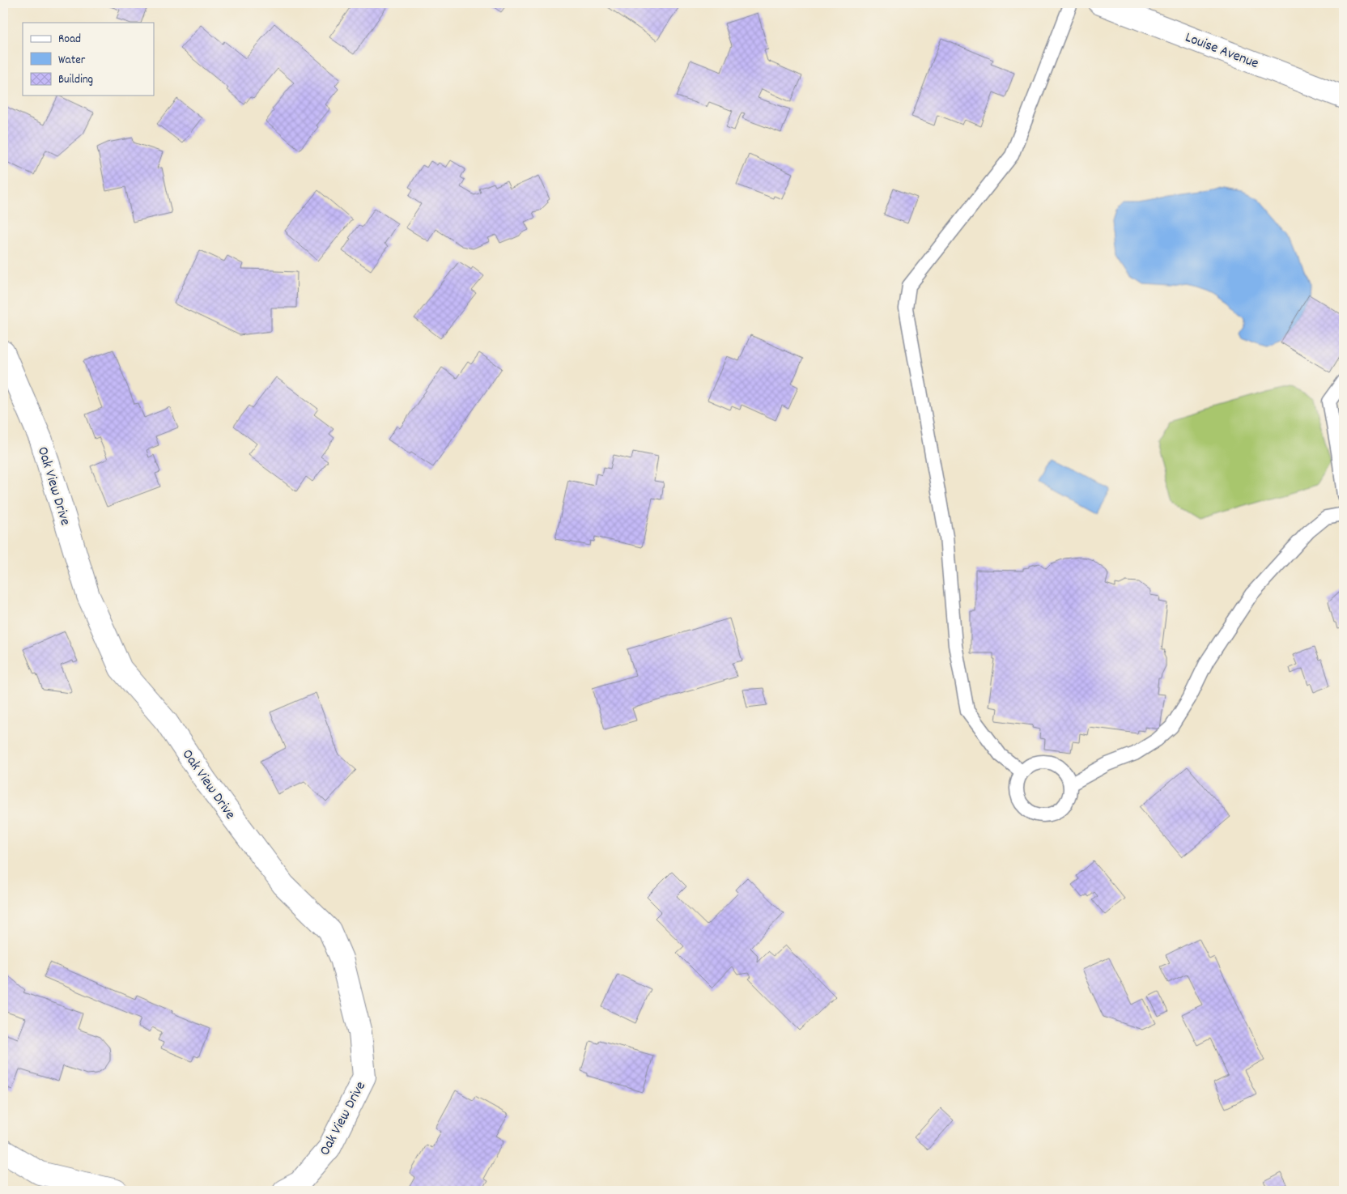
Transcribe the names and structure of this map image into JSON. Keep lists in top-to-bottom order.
{
  "streets": {
    "street": ["Louise Avenue", "Oak View Drive"]
  },
  "legend": ["Road", "Water", "Building"]
}
